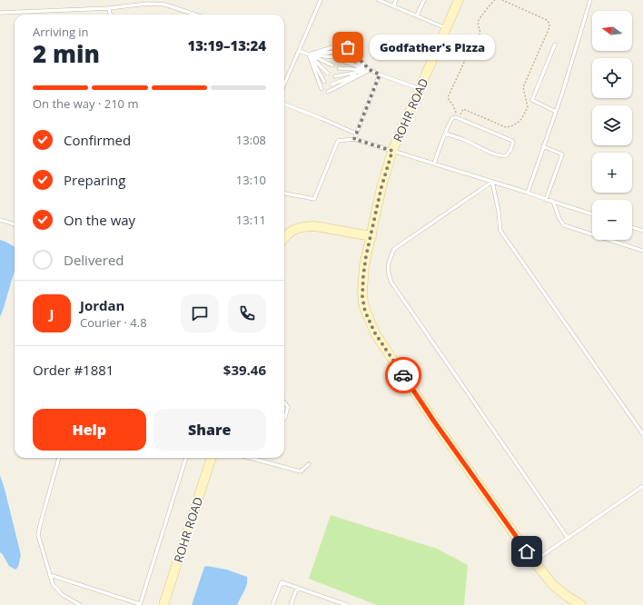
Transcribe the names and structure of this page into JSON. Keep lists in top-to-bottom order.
{
  "streets": {
    "street": ["ROHR ROAD"]
  },
  "places": ["Godfather's Pizza"],
  "north": "left",
  "page": {
    "map_buttons": ["+", "−"],
    "heading": ["2 min", "Arriving in", "13:19–13:24"],
    "panel": [
      "Jordan",
      "Courier · 4.8",
      "Order #1881",
      "$39.46"
    ],
    "bubble": "Godfather's Pizza",
    "bar": "On the way · 210 m",
    "list": [
      ["Confirmed", "13:08"],
      ["Preparing", "13:10"],
      ["On the way", "13:11"],
      "Delivered"
    ],
    "round": "J",
    "buttons": ["Help", "Share"]
  }
}
